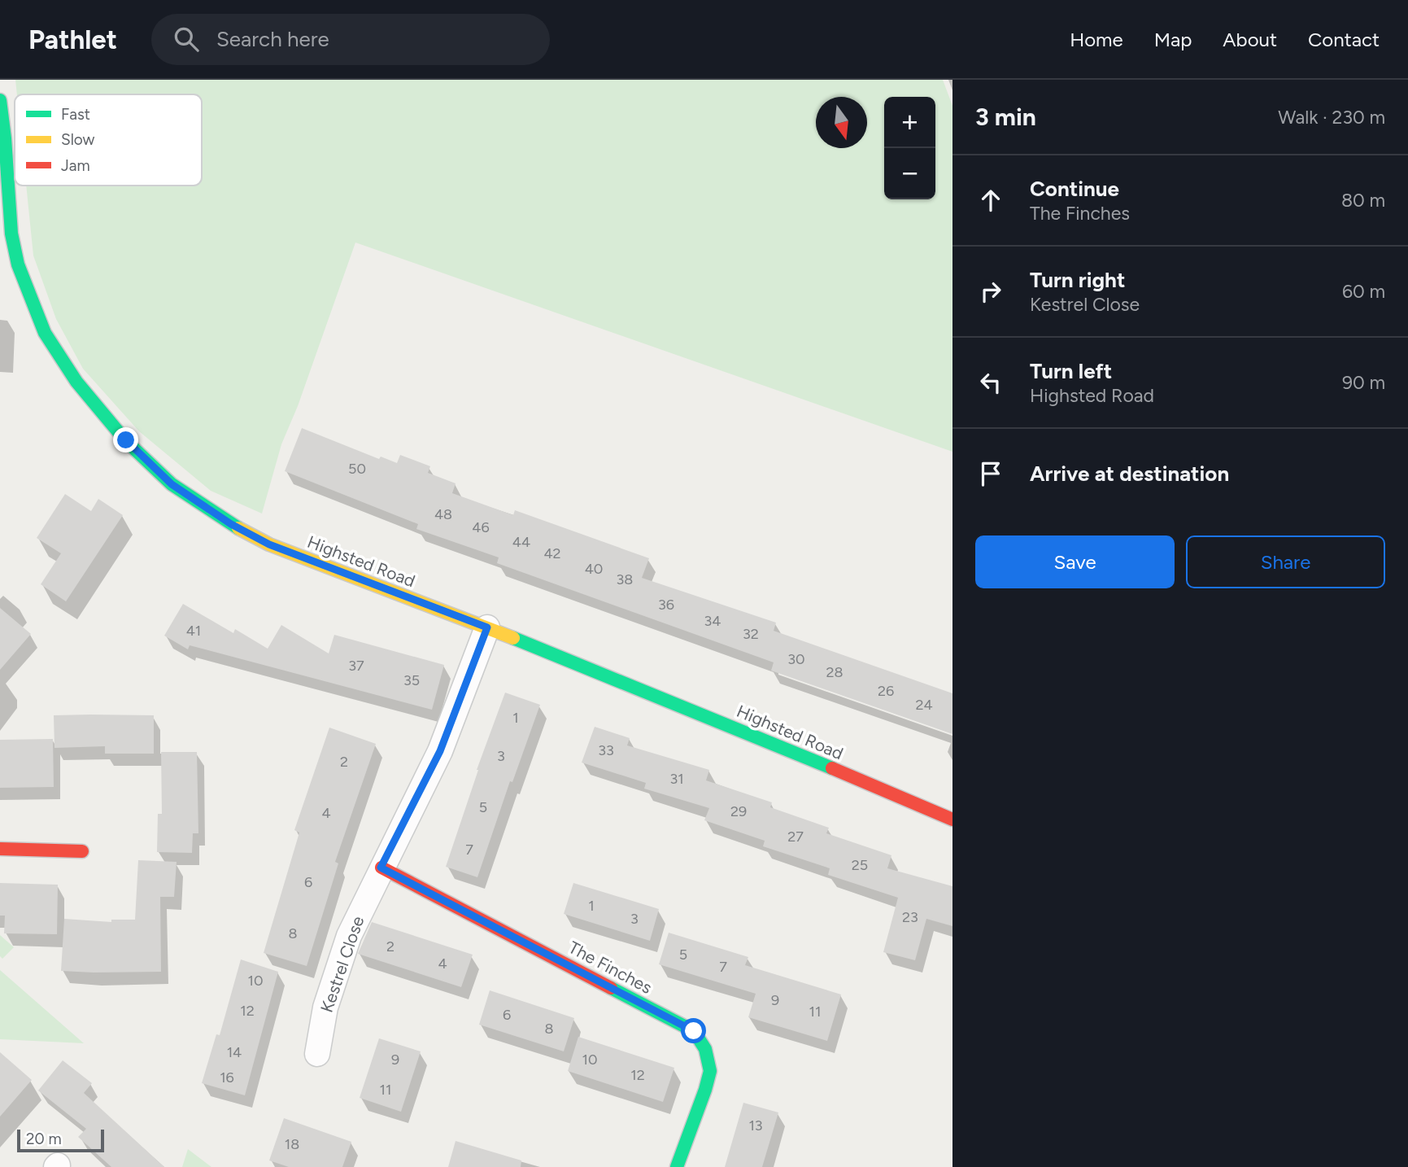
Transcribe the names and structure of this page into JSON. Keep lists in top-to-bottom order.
{
  "streets": {
    "street": ["Highsted Road", "Kestrel Close", "The Finches"]
  },
  "crossings": [
    ["Highsted Road", "Kestrel Close"],
    ["Kestrel Close", "The Finches"]
  ],
  "house_numbers": [
    "50",
    "48",
    "46",
    "44",
    "42",
    "40",
    "38",
    "36",
    "34",
    "41",
    "32",
    "30",
    "37",
    "28",
    "35",
    "26",
    "24",
    "1",
    "33",
    "3",
    "2",
    "31",
    "5",
    "29",
    "4",
    "27",
    "7",
    "25",
    "6",
    "1",
    "23",
    "3",
    "8",
    "2",
    "5",
    "4",
    "7",
    "10",
    "9",
    "12",
    "11",
    "6",
    "8",
    "14",
    "9",
    "10",
    "12",
    "16",
    "11",
    "13",
    "18"
  ],
  "legend": ["Fast", "Slow", "Jam"],
  "scale_bar": "20 m",
  "north": "bottom",
  "page": {
    "header": "Pathlet",
    "search": "Search here",
    "nav": [
      "Home",
      "Map",
      "About",
      "Contact"
    ],
    "heading": ["3 min", "Walk · 230 m"],
    "map_buttons": ["+", "−"],
    "list": [
      ["Continue", "The Finches", "80 m"],
      ["Turn right", "Kestrel Close", "60 m"],
      ["Turn left", "Highsted Road", "90 m"],
      "Arrive at destination"
    ],
    "buttons": ["Save", "Share"],
    "scale": "20 m"
  }
}
